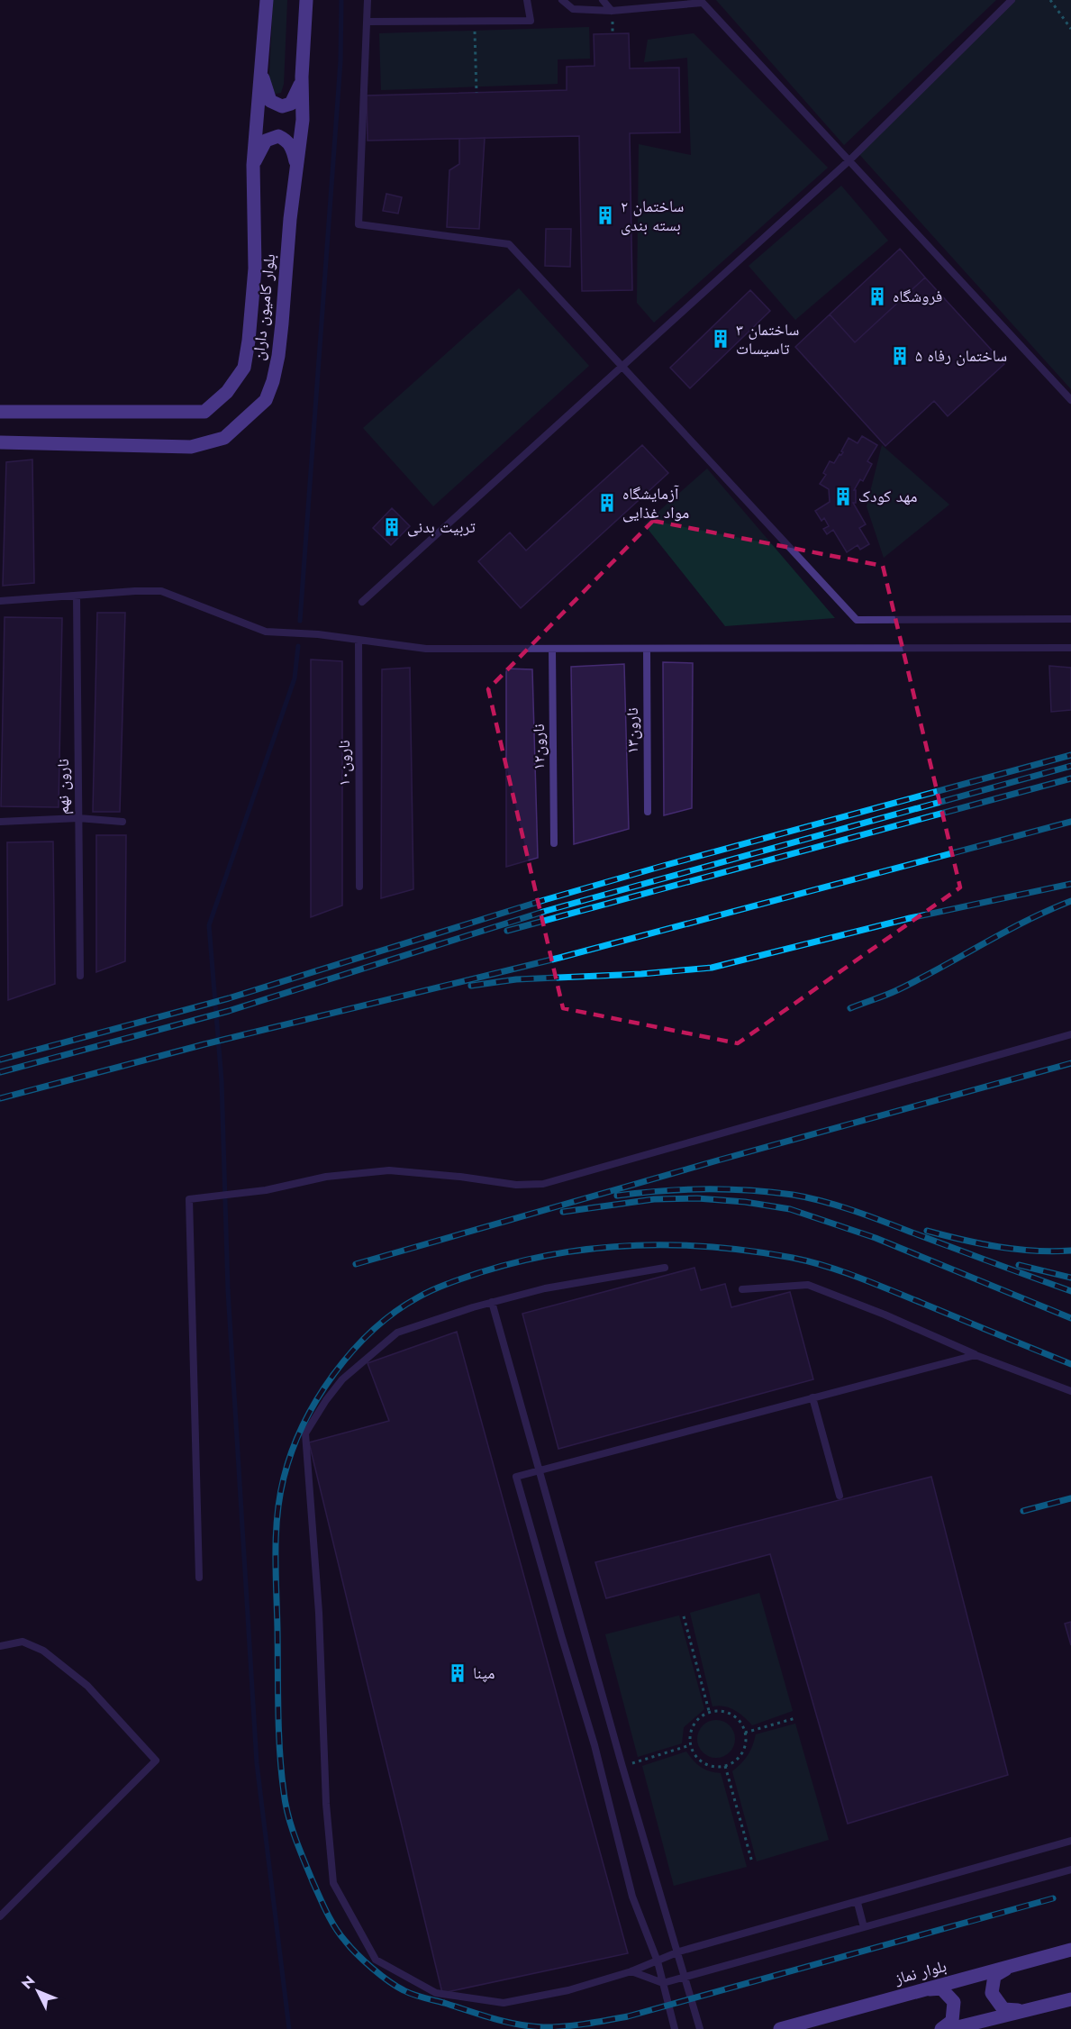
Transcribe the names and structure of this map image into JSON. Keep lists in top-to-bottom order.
{
  "streets": {
    "main road": ["بلوار کامیون داران", "بلوار نماز"],
    "lane": [
      "نارون۱۳",
      "نارون۱۲",
      "نارون۱۰",
      "نارون نهم"
    ]
  },
  "places": {
    "building": [
      "۲ ساختمان بسته بندی",
      "فروشگاه",
      "۳ ساختمان تاسیسات",
      "۵ ساختمان رفاه",
      "مهد کودک",
      "آزمایشگاه مواد غذایی",
      "تربیت بدنی",
      "مپنا"
    ]
  },
  "north": "top left"
}
